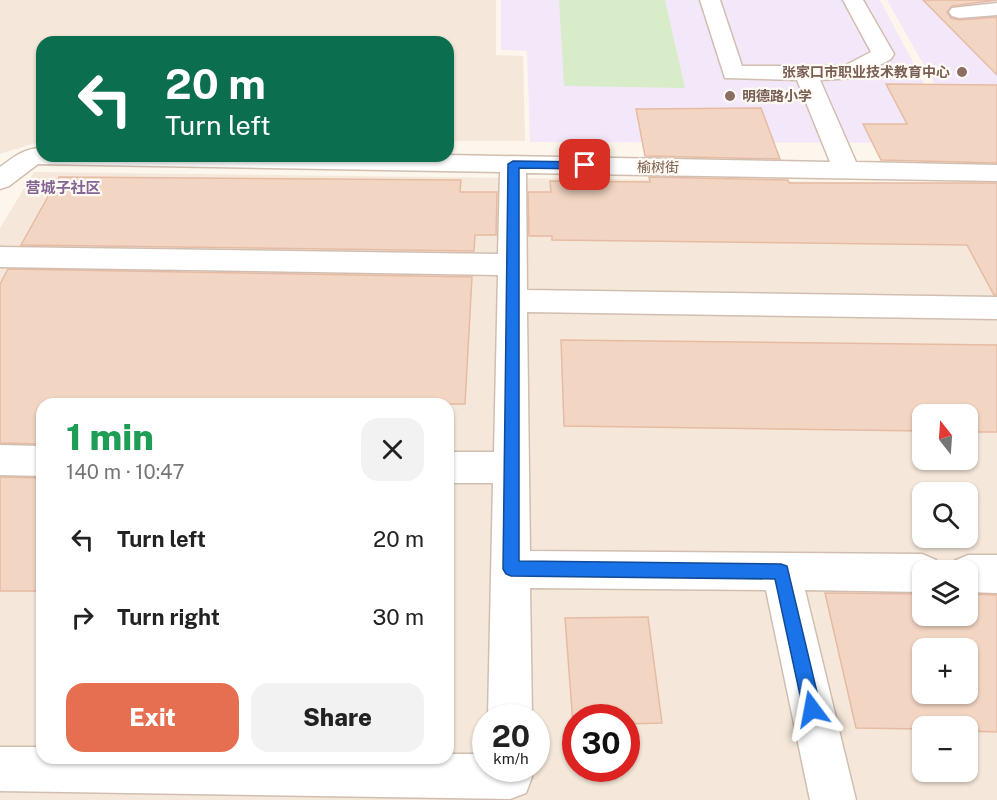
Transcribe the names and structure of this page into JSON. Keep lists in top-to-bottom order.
{
  "streets": {
    "street": ["榆树街"]
  },
  "districts": ["营城子社区"],
  "places": ["张家口市职业技术教育中心", "明德路小学"],
  "north": "top",
  "page": {
    "turn": ["20 m", "Turn left"],
    "heading": ["1 min", "140 m · 10:47"],
    "map_buttons": ["+", "−"],
    "list": [
      {
        "name": "Turn left",
        "value": "20 m"
      },
      {
        "name": "Turn right",
        "value": "30 m"
      }
    ],
    "buttons": ["Exit", "Share"],
    "speed": "20 km/h",
    "limit": "30"
  }
}
